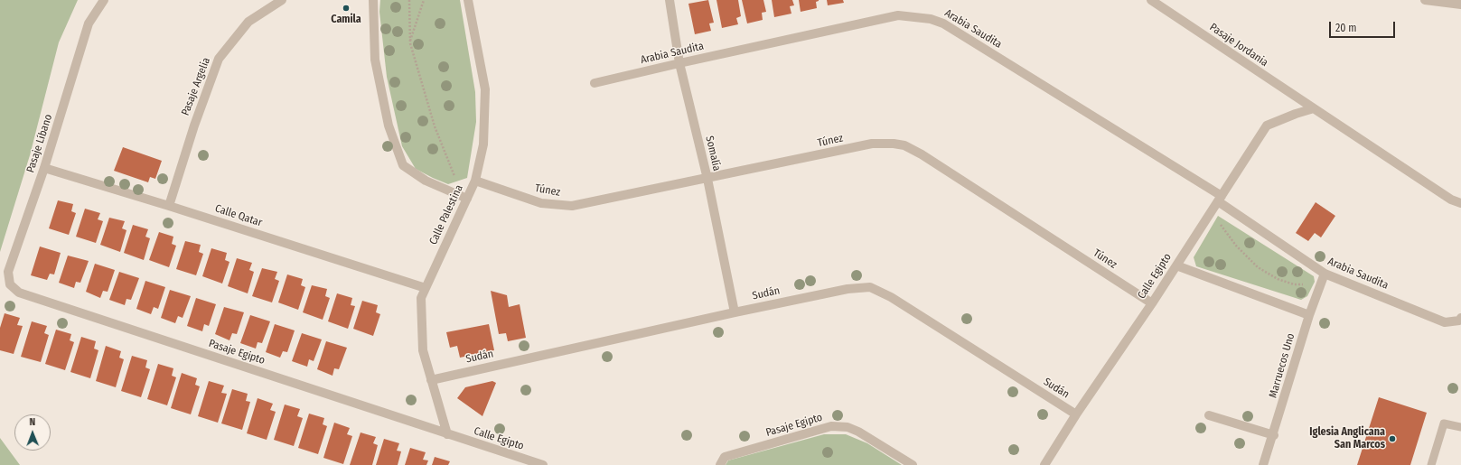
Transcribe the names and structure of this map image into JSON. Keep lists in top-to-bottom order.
{
  "streets": {
    "street": [
      "Arabia Saudita",
      "Pasaje Jordania",
      "Pasaje Argelia",
      "Túnez",
      "Pasaje Líbano",
      "Somalía",
      "Calle Palestina",
      "Calle Qatar",
      "Calle Egipto",
      "Sudán",
      "Pasaje Egipto",
      "Marruecos Uno"
    ]
  },
  "crossings": [
    ["Arabia Saudita", "Somalía"],
    ["Arabia Saudita", "Calle Egipto"],
    ["Arabia Saudita", "Marruecos Uno"],
    ["Pasaje Jordania", "Calle Egipto"],
    ["Pasaje Argelia", "Calle Qatar"],
    ["Túnez", "Somalía"],
    ["Túnez", "Calle Palestina"],
    ["Túnez", "Calle Egipto"],
    ["Pasaje Líbano", "Calle Qatar"],
    ["Pasaje Líbano", "Pasaje Egipto"],
    ["Somalía", "Sudán"],
    ["Calle Palestina", "Calle Qatar"],
    ["Calle Palestina", "Calle Egipto"],
    ["Calle Palestina", "Sudán"],
    ["Calle Palestina", "Pasaje Egipto"],
    ["Calle Egipto", "Sudán"],
    ["Calle Egipto", "Pasaje Egipto"]
  ],
  "places": ["Camila", "Iglesia Anglicana San Marcos"],
  "scale_bar": "20 m",
  "north": "top"
}
